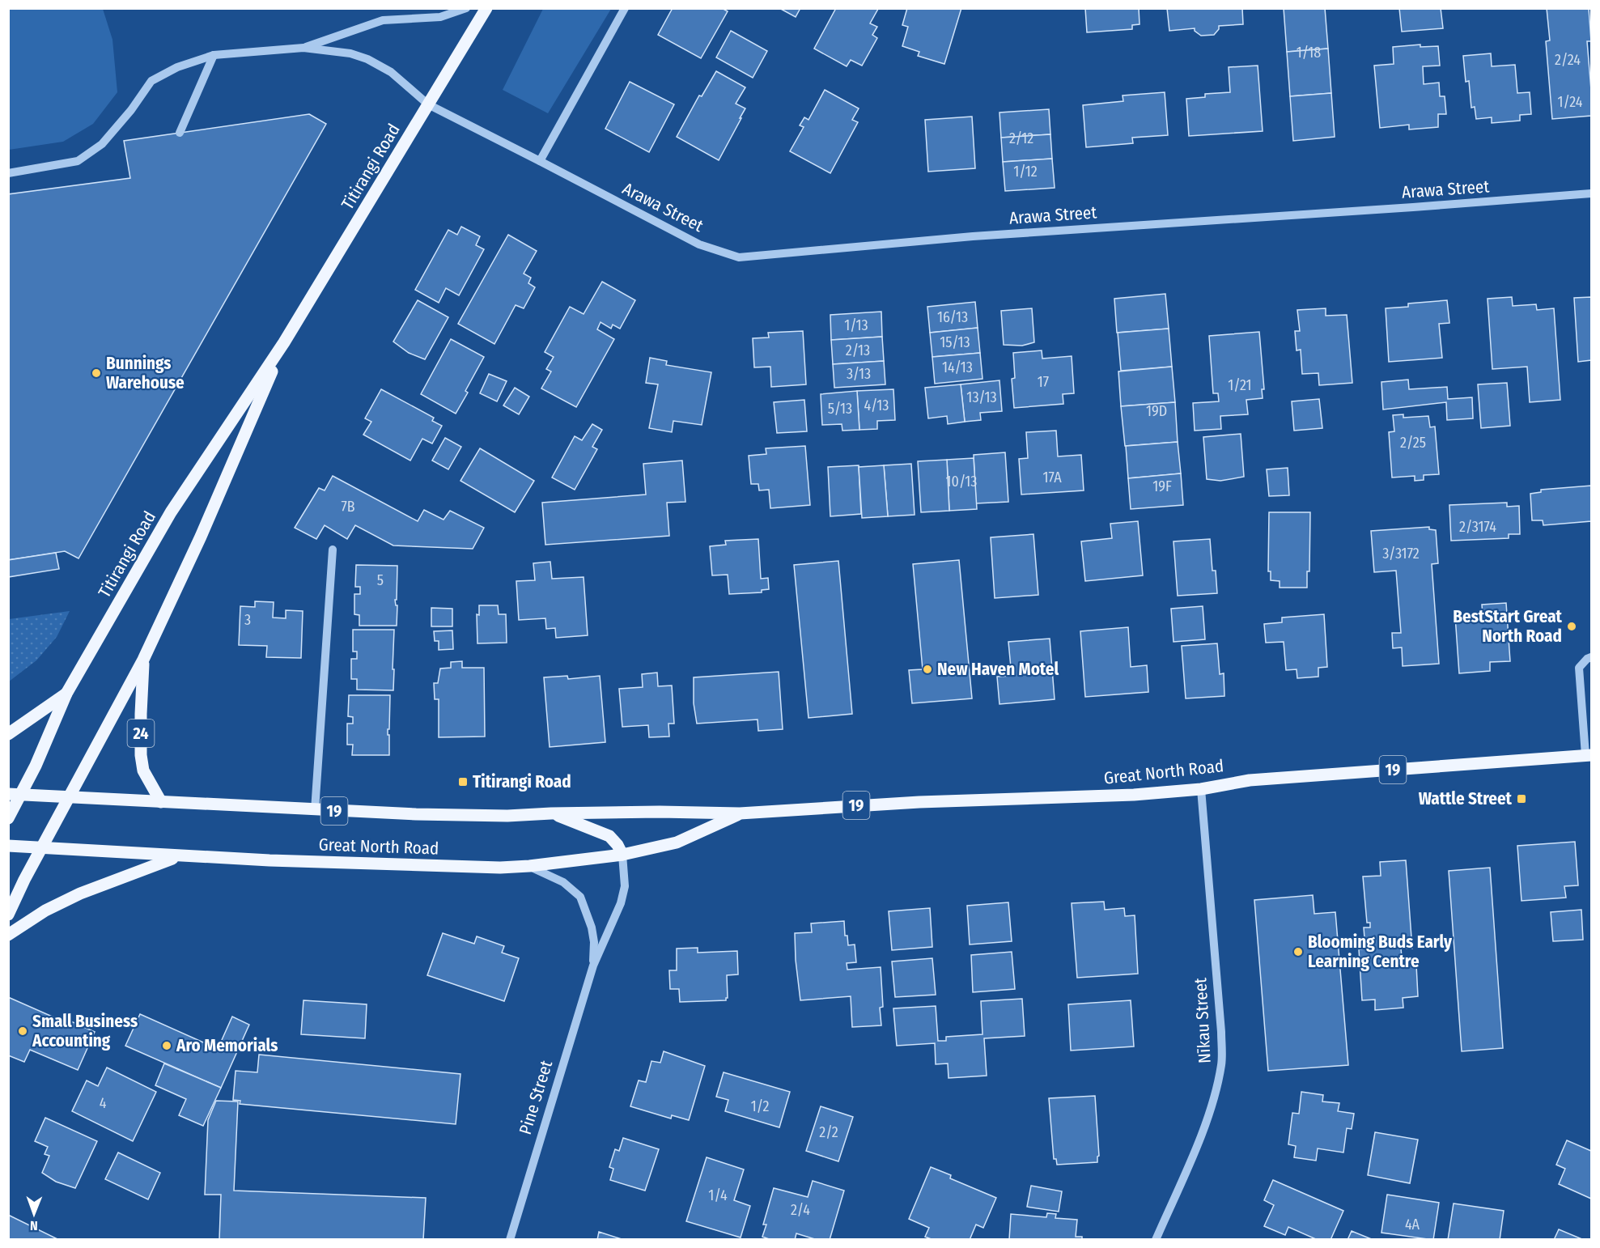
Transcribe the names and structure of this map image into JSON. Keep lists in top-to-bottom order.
{
  "streets": {
    "main road": [
      "Titirangi Road",
      "24",
      "19",
      "Great North Road"
    ],
    "street": ["Arawa Street", "Nīkau Street", "Pine Street"]
  },
  "crossings": [
    ["Titirangi Road", "Arawa Street"],
    ["Titirangi Road", "24"],
    ["Titirangi Road", "Great North Road"],
    ["24", "Great North Road"],
    ["Great North Road", "Nīkau Street"],
    ["Great North Road", "Pine Street"]
  ],
  "places": {
    "other": [
      "Bunnings Warehouse",
      "BestStart Great North Road",
      "New Haven Motel",
      "Blooming Buds Early Learning Centre",
      "Small Business Accounting",
      "Aro Memorials"
    ],
    "transit": ["Titirangi Road", "Wattle Street"]
  },
  "house_numbers": [
    "1/18",
    "2/24",
    "1/24",
    "2/12",
    "1/12",
    "16/13",
    "1/13",
    "15/13",
    "2/13",
    "14/13",
    "3/13",
    "17",
    "1/21",
    "13/13",
    "4/13",
    "5/13",
    "19D",
    "2/25",
    "17A",
    "10/13",
    "19F",
    "7B",
    "2/3174",
    "3/3172",
    "5",
    "3",
    "4",
    "1/2",
    "2/2",
    "1/4",
    "2/4",
    "4A"
  ],
  "north": "bottom"
}
